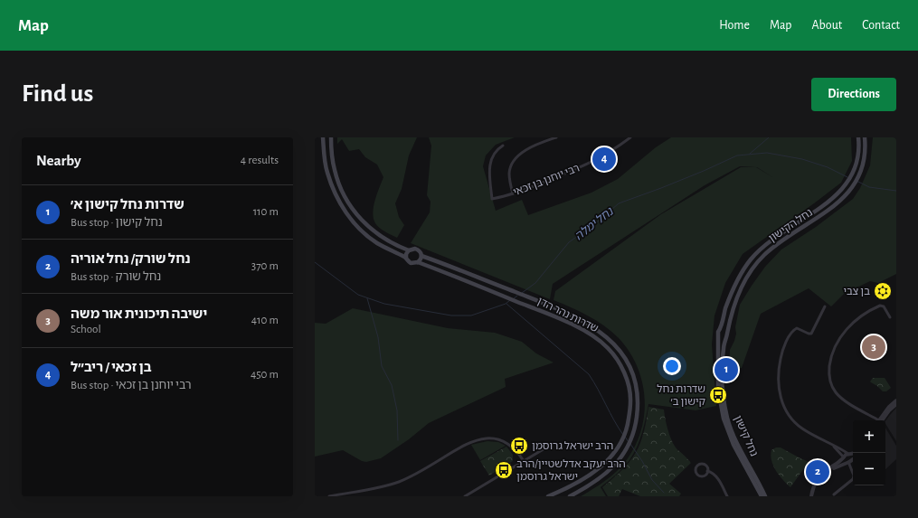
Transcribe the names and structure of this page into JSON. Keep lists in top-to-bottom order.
{
  "streets": {
    "main road": ["נחל הקישון", "שדרות נהר הדן", "נחל קישון"],
    "street": ["רבי יוחנן בן זכאי"]
  },
  "crossings": [
    ["נחל הקישון", "נחל קישון"]
  ],
  "water": ["נחל ימלה"],
  "places": {
    "synagogue": ["בן צבי"],
    "bus stop": ["שדרות נחל קישון ב׳", "הרב ישראל גרוסמן", "הרב יעקב אדלשטיין/הרב ישראל גרוסמן"]
  },
  "page": {
    "header": "Map",
    "nav": [
      "Home",
      "Map",
      "About",
      "Contact"
    ],
    "buttons": "Directions",
    "title": "Find us",
    "heading": ["Nearby", "4 results"],
    "pins": [
      "4",
      "3",
      "1",
      "2"
    ],
    "list": [
      {
        "mark": "1",
        "name": "שדרות נחל קישון א׳",
        "note": "Bus stop · נחל קישון",
        "value": "110 m"
      },
      {
        "mark": "2",
        "name": "נחל שורק/ נחל אוריה",
        "note": "Bus stop · נחל שורק",
        "value": "370 m"
      },
      {
        "mark": "3",
        "name": "ישיבה תיכונית אור משה",
        "note": "School",
        "value": "410 m"
      },
      {
        "mark": "4",
        "name": "בן זכאי / ריב״ל",
        "note": "Bus stop · רבי יוחנן בן זכאי",
        "value": "450 m"
      }
    ],
    "map_buttons": ["+", "−"]
  }
}
